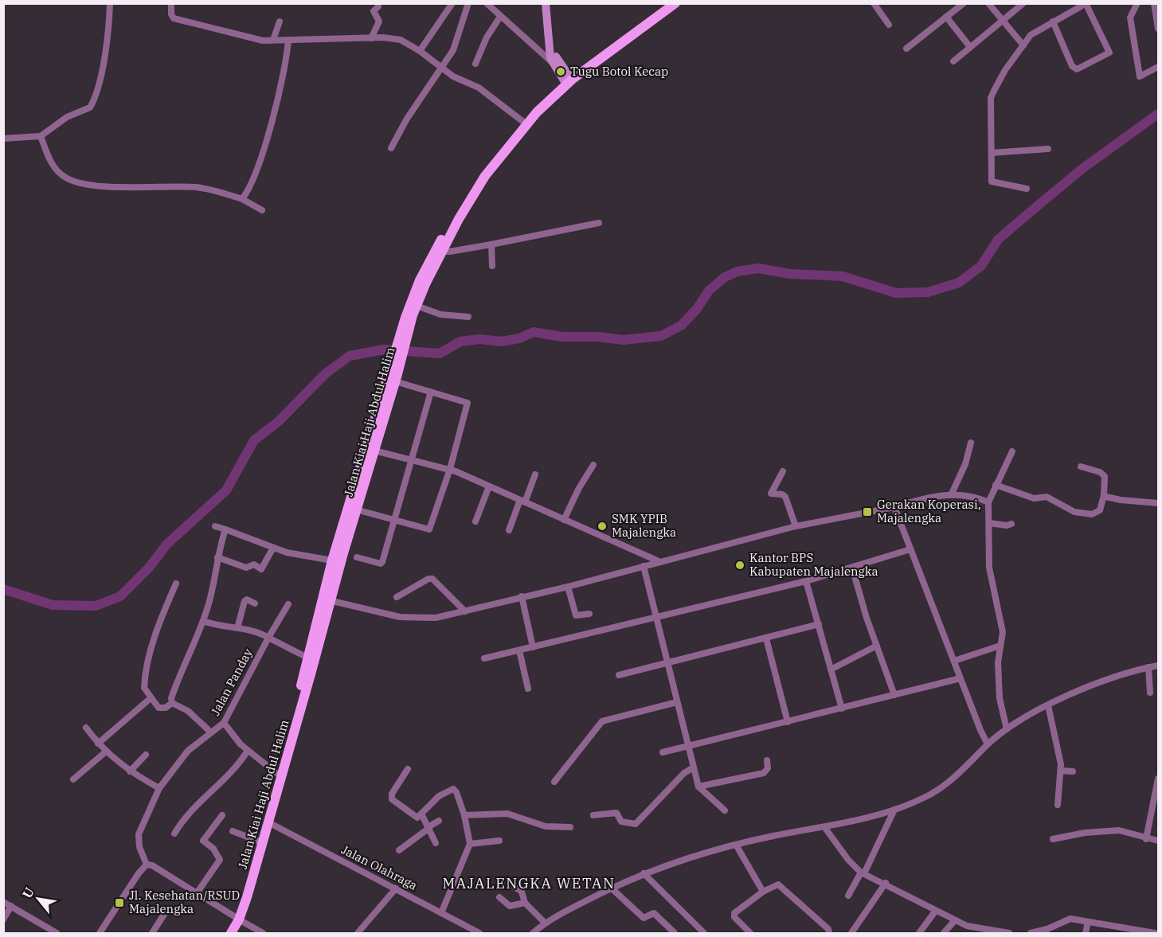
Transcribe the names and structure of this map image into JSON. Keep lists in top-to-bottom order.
{
  "streets": {
    "main road": ["Jalan Kiai Haji Abdul Halim"],
    "street": ["Jalan Panday", "Jalan Olahraga"]
  },
  "crossings": [
    ["Jalan Kiai Haji Abdul Halim", "Jalan Olahraga"]
  ],
  "districts": ["MAJALENGKA WETAN"],
  "places": {
    "other": ["Tugu Botol Kecap", "SMK YPIB Majalengka", "Kantor BPS Kabupaten Majalengka"],
    "transit": ["Gerakan Koperasi, Majalengka", "Jl. Kesehatan/RSUD Majalengka"]
  },
  "north": "top left"
}
